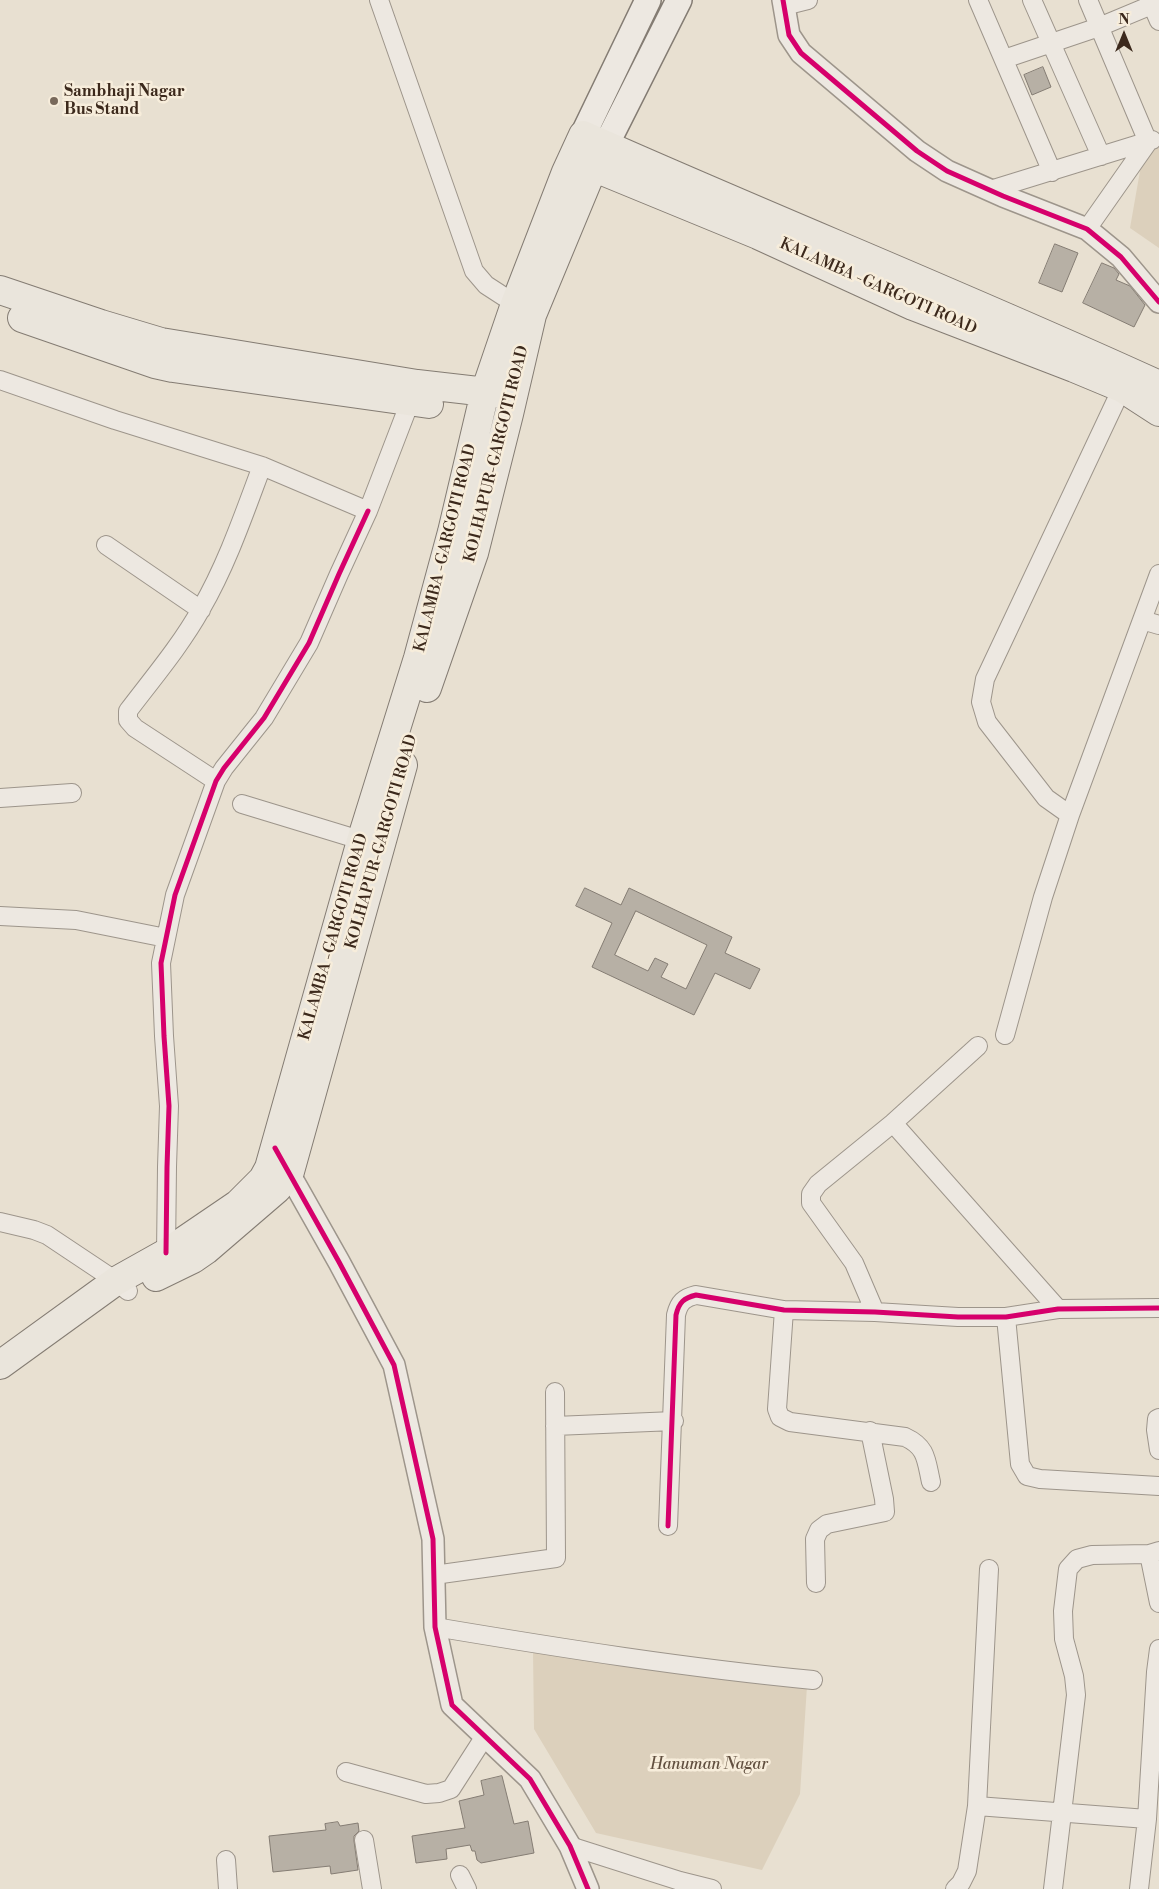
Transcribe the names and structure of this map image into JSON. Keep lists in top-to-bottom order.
{
  "streets": {
    "main road": ["KALAMBA -GARGOTI ROAD", "KOLHAPUR-GARGOTI ROAD"]
  },
  "crossings": [
    ["KALAMBA -GARGOTI ROAD", "KOLHAPUR-GARGOTI ROAD"]
  ],
  "parks": ["Hanuman Nagar"],
  "places": ["Sambhaji Nagar Bus Stand"],
  "north": "top"
}
